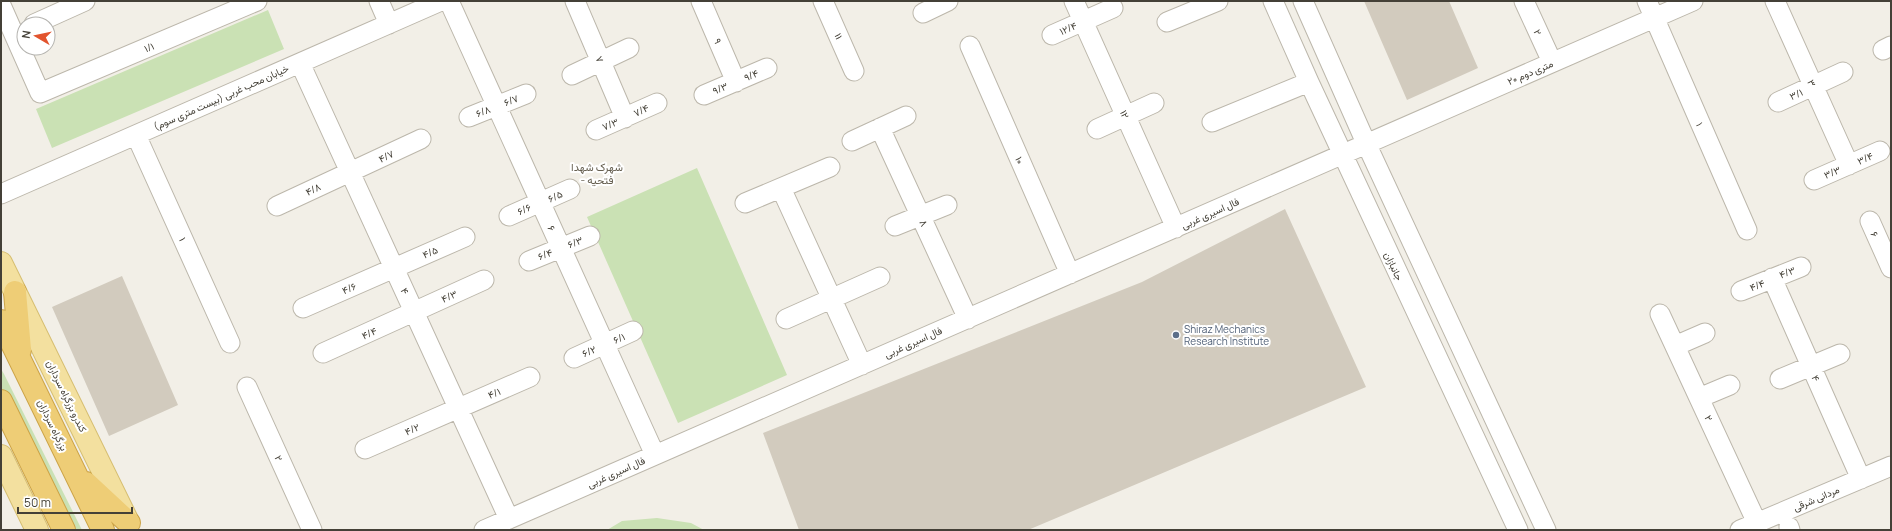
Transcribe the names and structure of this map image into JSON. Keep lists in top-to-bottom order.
{
  "streets": {
    "highway": ["بزرگراه سرداران"],
    "main road": ["کندرو بزرگراه سرداران"],
    "street": [
      "۱۲/۴",
      "۲",
      "۱۱",
      "۹",
      "۱/۱",
      "۷",
      "۲۰ متری دوم",
      "۹/۴",
      "۳",
      "۹/۳",
      "۳/۱",
      "خیابان محب غربی (بیست متری سوم)",
      "۶/۷",
      "۷/۴",
      "۶/۸",
      "۱۲",
      "۷/۳",
      "۱",
      "۴/۷",
      "۳/۴",
      "۱۰",
      "۳/۳",
      "۴/۸",
      "۶/۵",
      "۶/۶",
      "فال اسیری غربی",
      "۸",
      "۶",
      "۶/۳",
      "۴/۵",
      "۶/۴",
      "جانبازان",
      "۴/۳",
      "۴/۴",
      "۴/۶",
      "۴",
      "۶/۱",
      "۶/۲",
      "۴/۱",
      "۴/۲",
      "مردانی شرقی"
    ]
  },
  "crossings": [
    ["۱۲/۴", "۱۲"],
    ["۲", "۲۰ متری دوم"],
    ["۲", "مردانی شرقی"],
    ["۹", "۹/۴"],
    ["۹", "۹/۳"],
    ["۷", "۷/۴"],
    ["۷", "۷/۳"],
    ["۲۰ متری دوم", "۱"],
    ["۲۰ متری دوم", "فال اسیری غربی"],
    ["۲۰ متری دوم", "جانبازان"],
    ["۹/۴", "۹/۳"],
    ["۳", "۳/۱"],
    ["۳", "۳/۴"],
    ["۳", "۳/۳"],
    ["خیابان محب غربی (بیست متری سوم)", "۱"],
    ["خیابان محب غربی (بیست متری سوم)", "۴"],
    ["۶/۷", "۶/۸"],
    ["۶/۷", "۶"],
    ["۷/۴", "۷/۳"],
    ["۶/۸", "۶"],
    ["۱۲", "فال اسیری غربی"],
    ["۴/۷", "۴/۸"],
    ["۴/۷", "۴"],
    ["۳/۴", "۳/۳"],
    ["۱۰", "فال اسیری غربی"],
    ["۴/۸", "۴"],
    ["۶/۵", "۶/۶"],
    ["۶/۵", "۶"],
    ["۶/۶", "۶"],
    ["فال اسیری غربی", "۸"],
    ["فال اسیری غربی", "۶"],
    ["فال اسیری غربی", "جانبازان"],
    ["فال اسیری غربی", "۴"],
    ["۶", "۶/۳"],
    ["۶", "۶/۴"],
    ["۶", "۶/۱"],
    ["۶", "۶/۲"],
    ["۶/۳", "۶/۴"],
    ["۴/۵", "۴/۶"],
    ["۴/۵", "۴"],
    ["۴/۳", "۴/۴"],
    ["۴/۳", "۴"],
    ["۴/۴", "۴"],
    ["۴/۶", "۴"],
    ["۴", "۴/۱"],
    ["۴", "۴/۲"],
    ["۴", "مردانی شرقی"],
    ["۶/۱", "۶/۲"],
    ["۴/۱", "۴/۲"]
  ],
  "districts": ["شهرک شهدا - فتحیه"],
  "places": ["Shiraz Mechanics Research Institute"],
  "scale_bar": "50 m",
  "north": "left"
}
